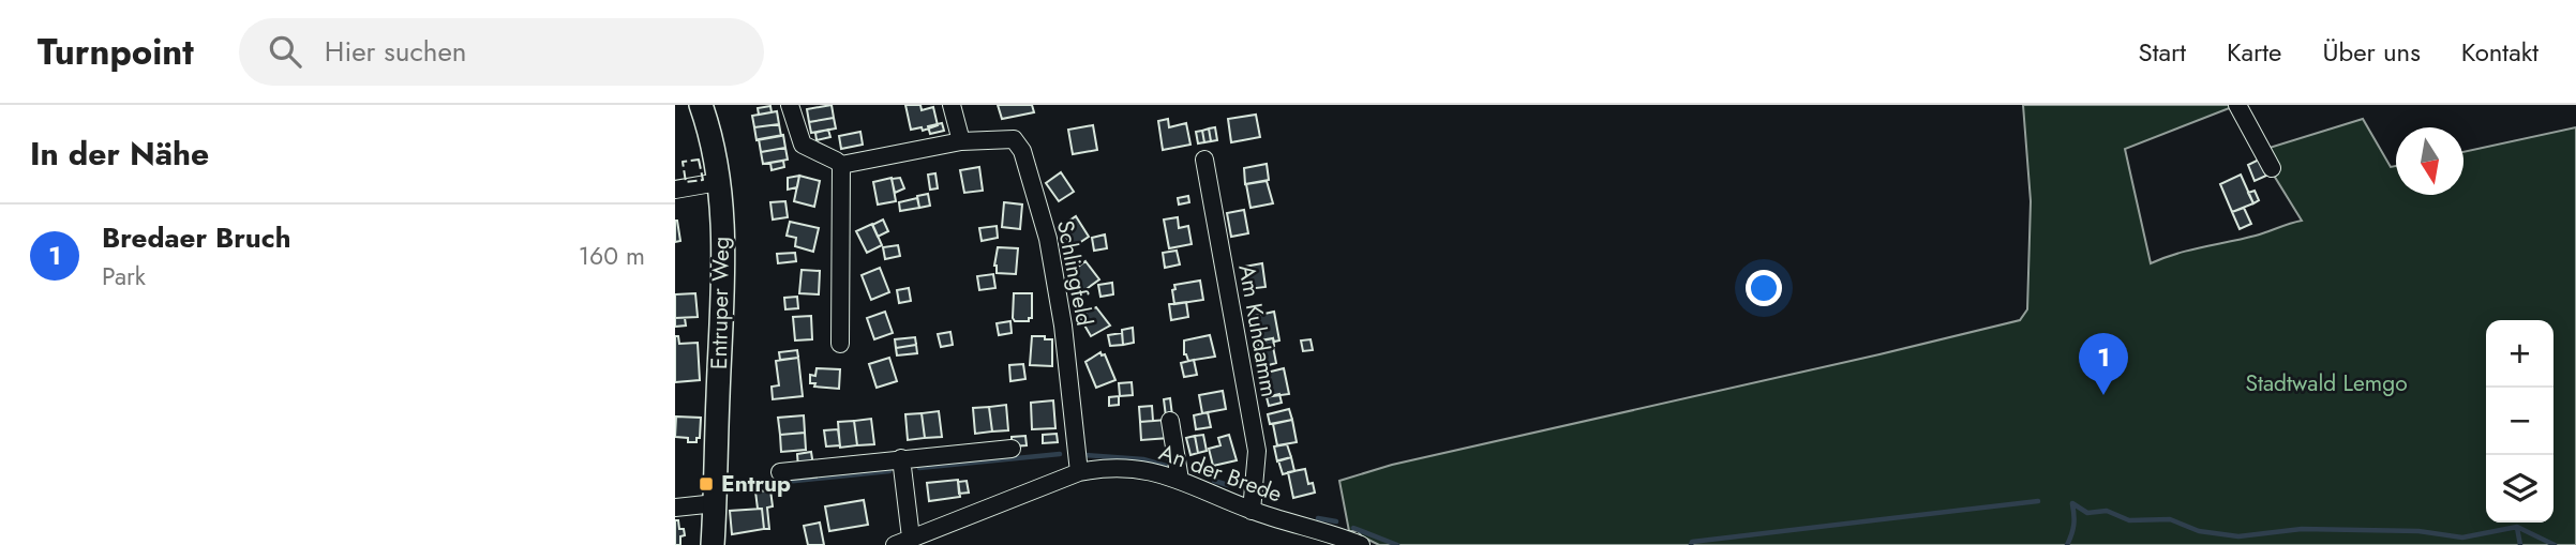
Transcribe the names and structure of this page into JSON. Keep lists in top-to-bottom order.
{
  "streets": {
    "main road": ["Entruper Weg"],
    "street": ["Schlingfeld", "Am Kuhdamm", "An der Brede"]
  },
  "crossings": [
    ["Schlingfeld", "An der Brede"],
    ["Am Kuhdamm", "An der Brede"]
  ],
  "parks": ["Stadtwald Lemgo"],
  "places": {
    "transit": ["Entrup"]
  },
  "north": "bottom",
  "page": {
    "header": "Turnpoint",
    "search": "Hier suchen",
    "nav": [
      "Start",
      "Karte",
      "Über uns",
      "Kontakt"
    ],
    "heading": "In der Nähe",
    "list": [
      {
        "mark": "1",
        "name": "Bredaer Bruch",
        "note": "Park",
        "value": "160 m"
      }
    ],
    "map_buttons": ["+", "−"],
    "pins": "1"
  }
}
